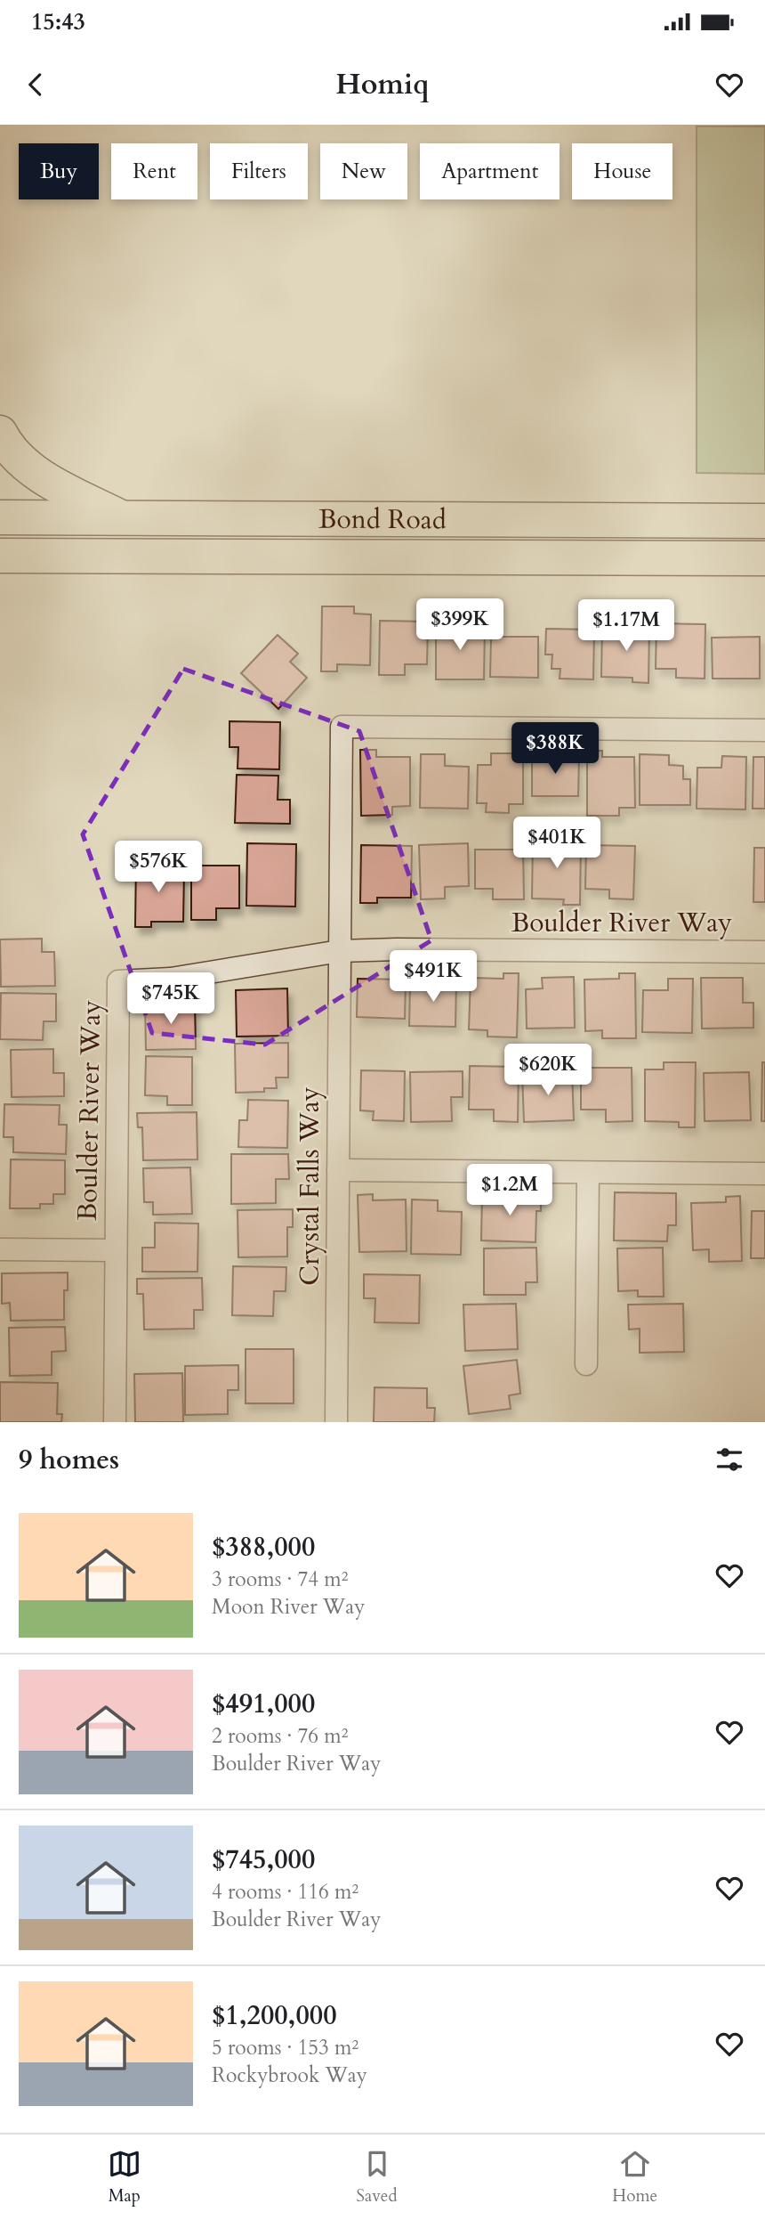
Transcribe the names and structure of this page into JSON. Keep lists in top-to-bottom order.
{
  "streets": {
    "main road": ["Bond Road"],
    "street": ["Boulder River Way", "Crystal Falls Way"]
  },
  "crossings": [
    ["Boulder River Way", "Crystal Falls Way"]
  ],
  "page": {
    "status": "15:43",
    "header": "Homiq",
    "chip": [
      "Buy",
      "Rent",
      "Filters",
      "New",
      "Apartment",
      "House"
    ],
    "price": [
      "$399K",
      "$1.17M",
      "$388K",
      "$401K",
      "$576K",
      "$491K",
      "$745K",
      "$620K",
      "$1.2M"
    ],
    "heading": "9 homes",
    "list": [
      {
        "name": "$388,000",
        "note": "3 rooms · 74 m² · Moon River Way"
      },
      {
        "name": "$491,000",
        "note": "2 rooms · 76 m² · Boulder River Way"
      },
      {
        "name": "$745,000",
        "note": "4 rooms · 116 m² · Boulder River Way"
      },
      {
        "name": "$1,200,000",
        "note": "5 rooms · 153 m² · Rockybrook Way"
      }
    ],
    "tabs": ["Map", "Saved", "Home"]
  }
}
